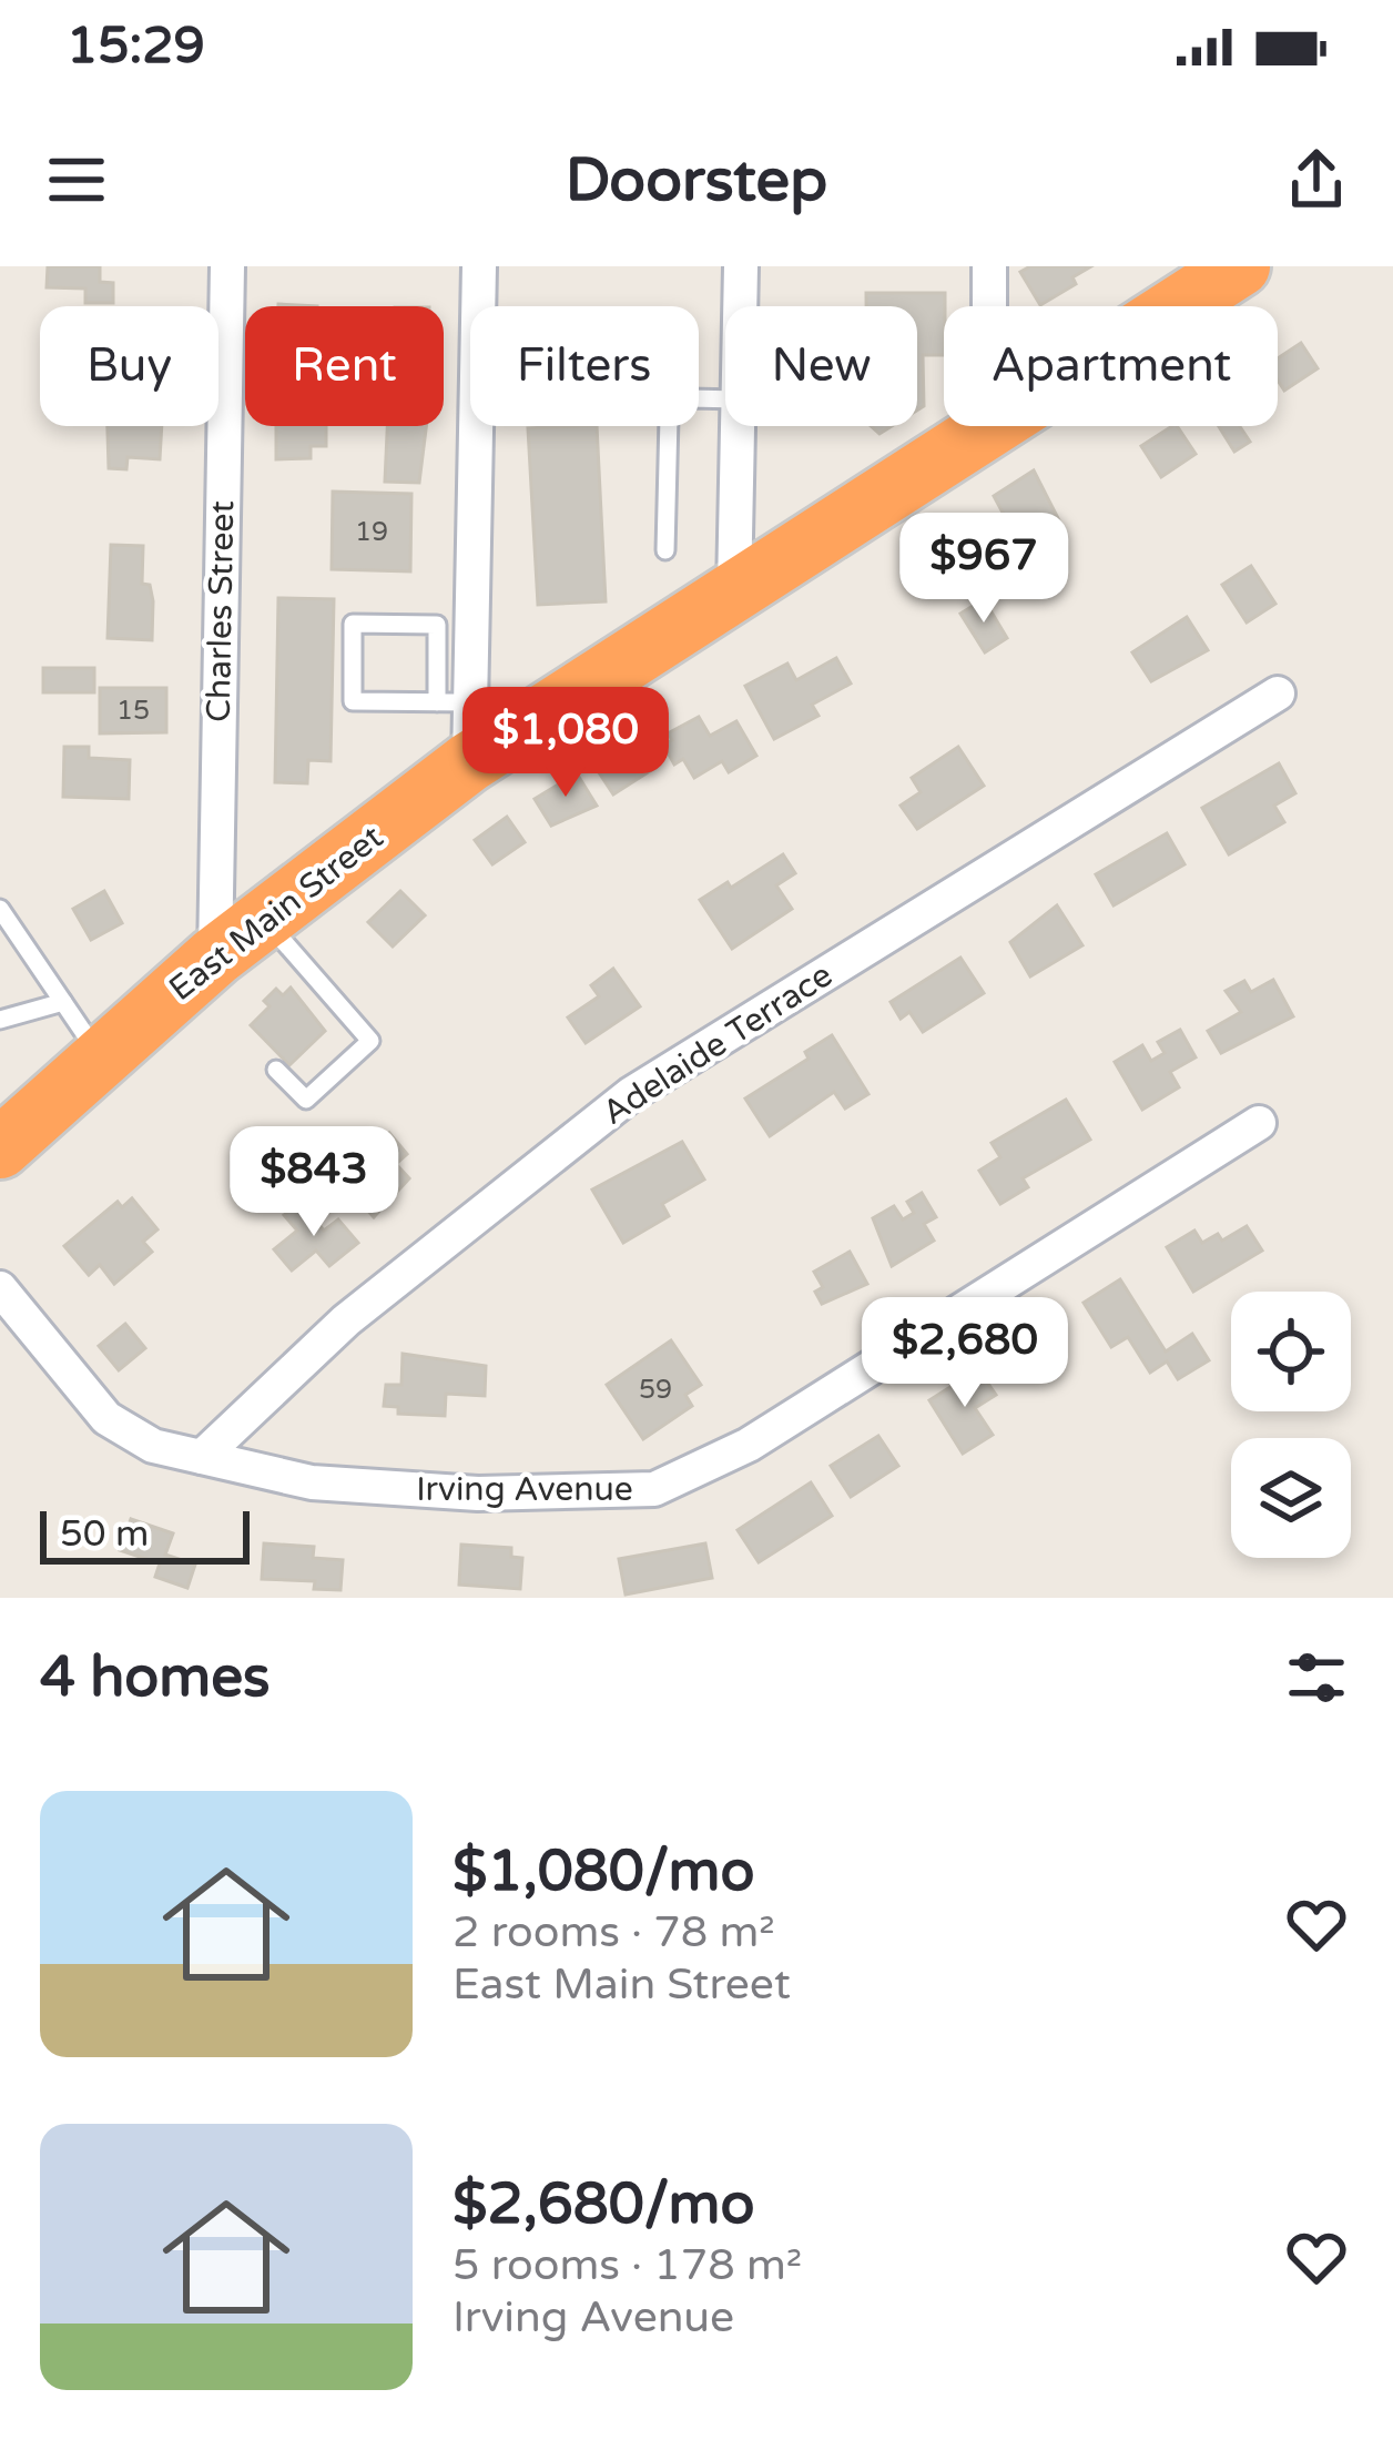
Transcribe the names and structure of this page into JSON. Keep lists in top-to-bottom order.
{
  "streets": {
    "highway": ["East Main Street"],
    "street": ["Charles Street", "Adelaide Terrace", "Irving Avenue"]
  },
  "crossings": [
    ["Charles Street", "East Main Street"],
    ["Adelaide Terrace", "Irving Avenue"]
  ],
  "house_numbers": ["19", "15", "59"],
  "scale_bar": "50 m",
  "page": {
    "status": "15:29",
    "header": "Doorstep",
    "chip": [
      "Buy",
      "Rent",
      "Filters",
      "New",
      "Apartment"
    ],
    "price": [
      "$967",
      "$1,080",
      "$843",
      "$2,680"
    ],
    "scale": "50 m",
    "heading": "4 homes",
    "list": [
      {
        "name": "$1,080/mo",
        "note": "2 rooms · 78 m² · East Main Street"
      },
      {
        "name": "$2,680/mo",
        "note": "5 rooms · 178 m² · Irving Avenue"
      }
    ]
  }
}
